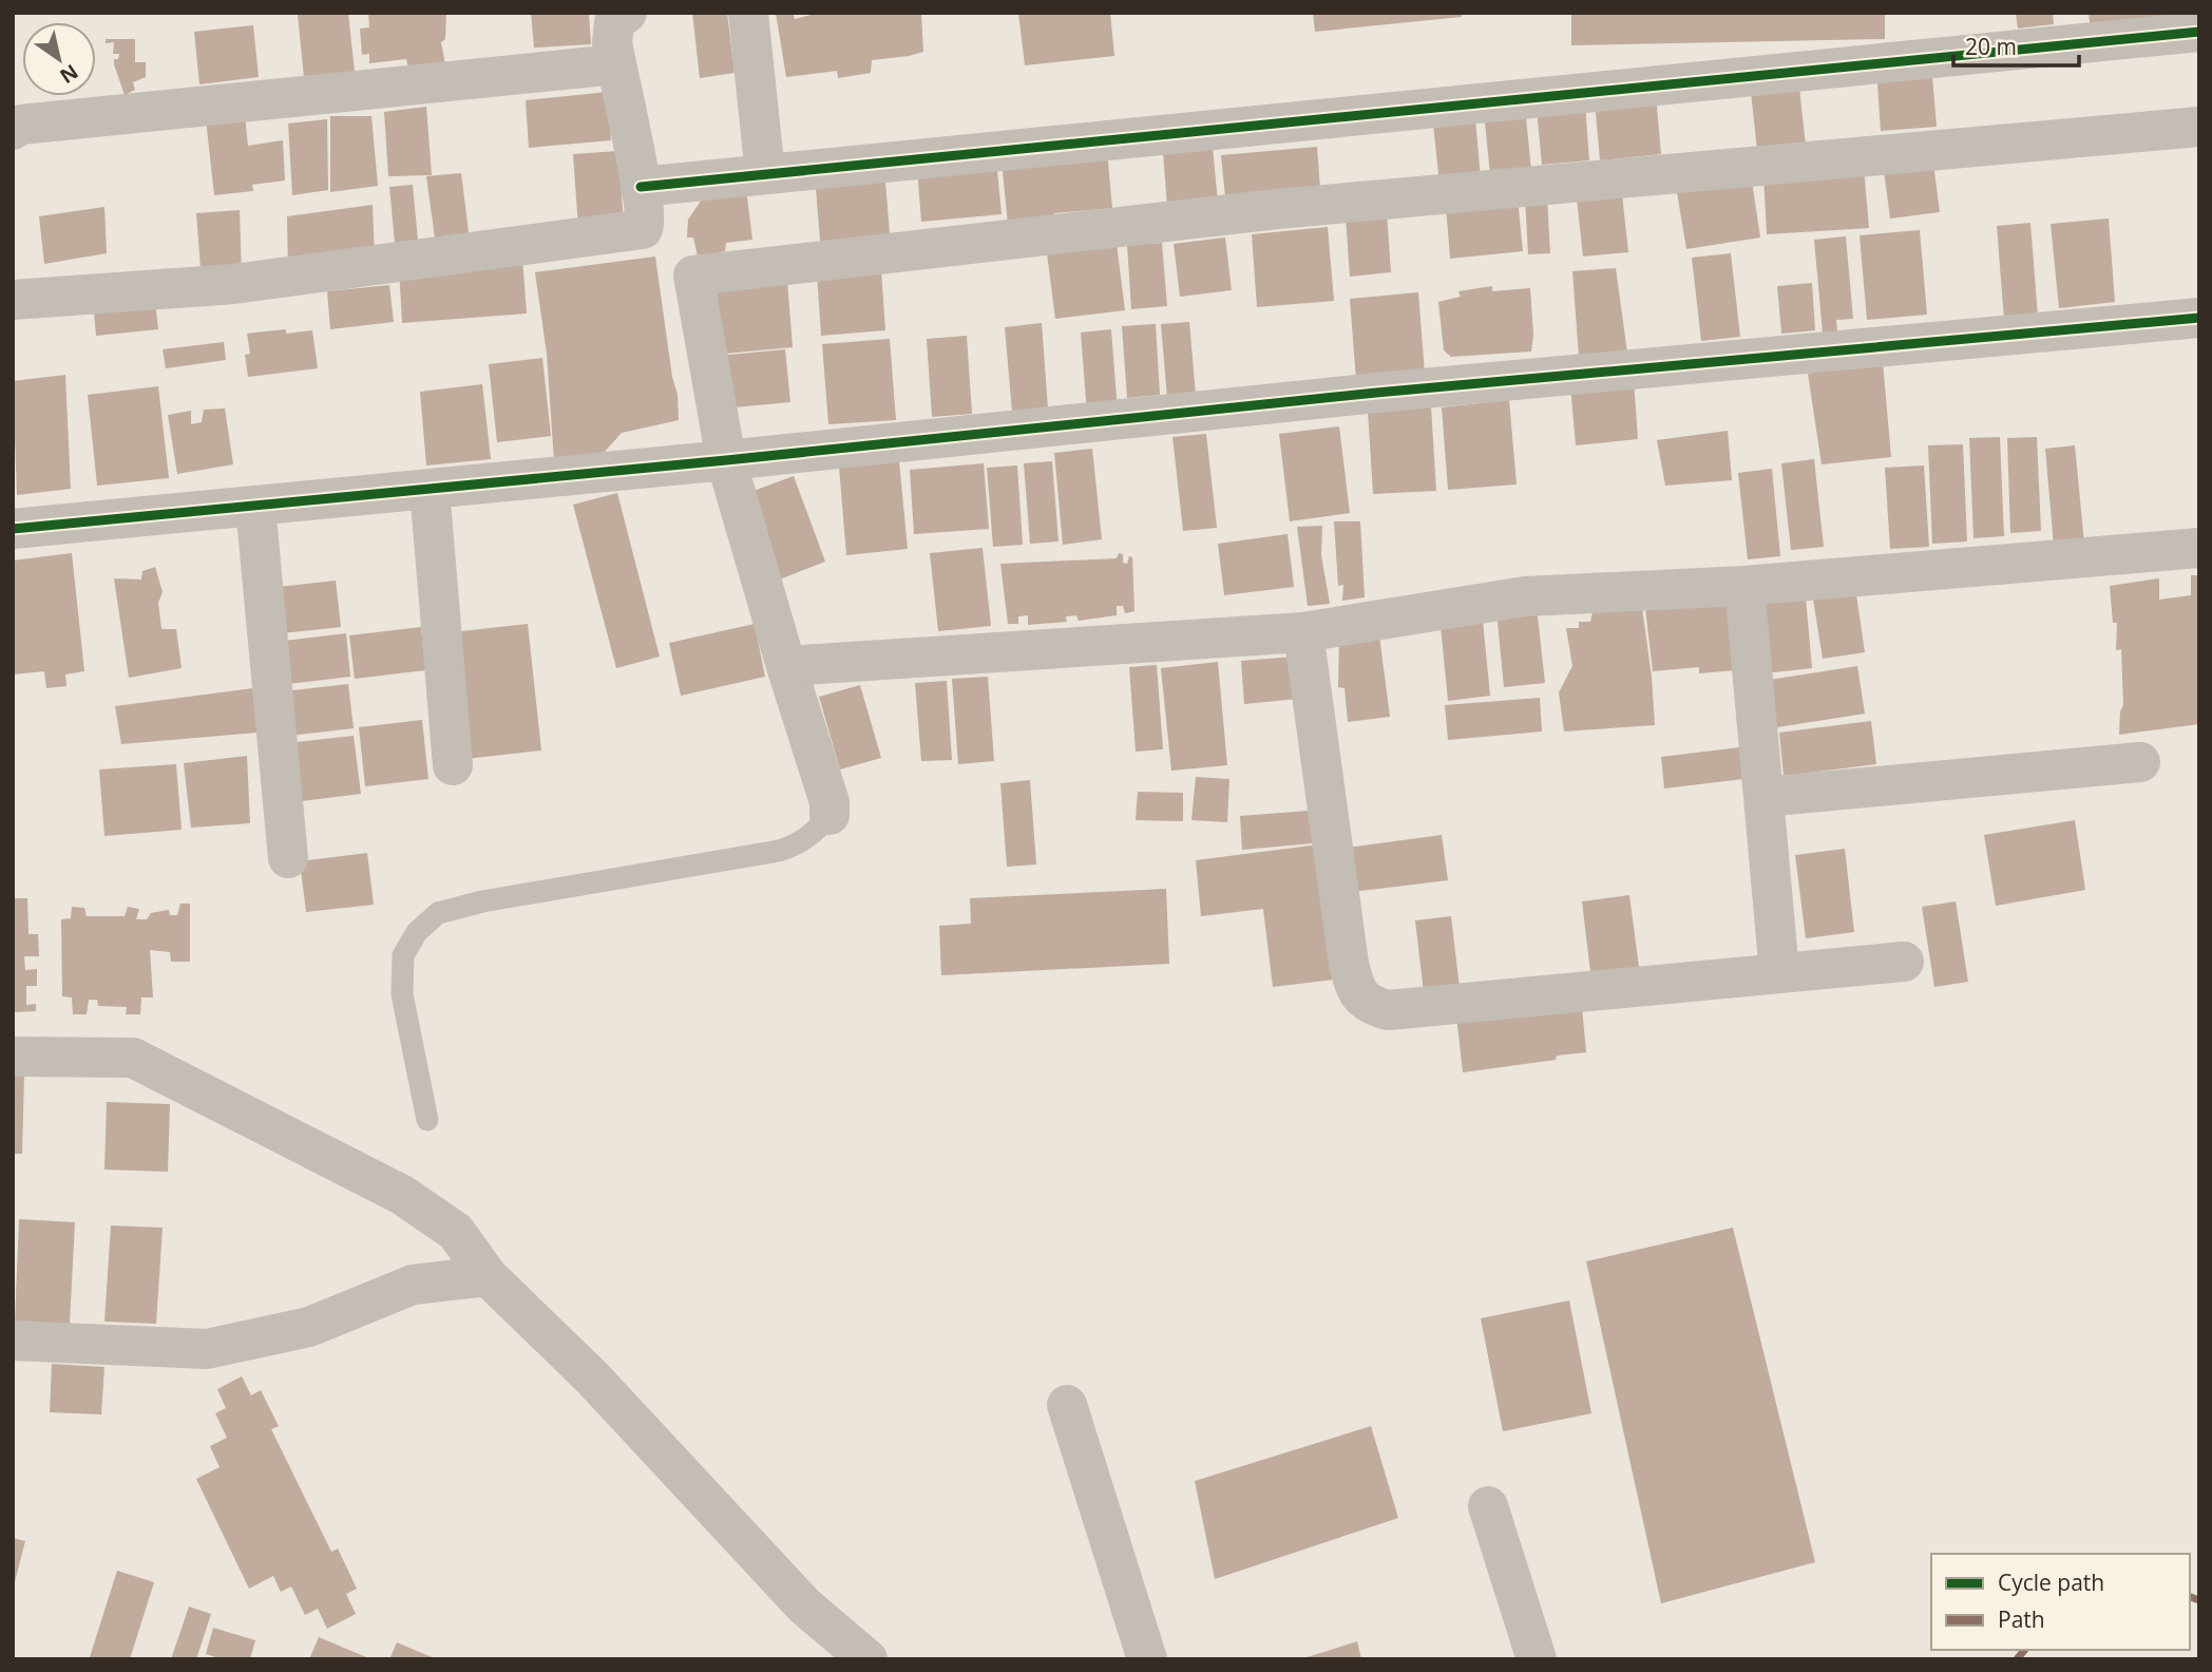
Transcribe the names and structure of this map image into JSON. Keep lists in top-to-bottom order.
{
  "legend": ["Cycle path", "Path"],
  "scale_bar": "20 m",
  "north": "bottom right"
}
